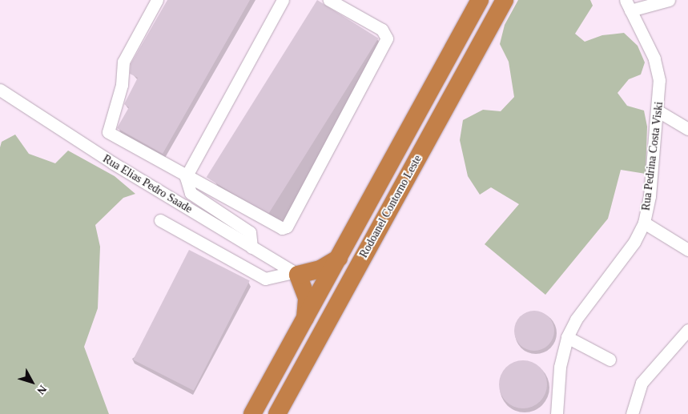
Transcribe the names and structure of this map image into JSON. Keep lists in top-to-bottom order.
{
  "streets": {
    "highway": ["Rodoanel Contorno Leste"],
    "street": ["Rua Pedrina Costa Viski", "Rua Elias Pedro Saade"]
  },
  "north": "bottom right"
}
